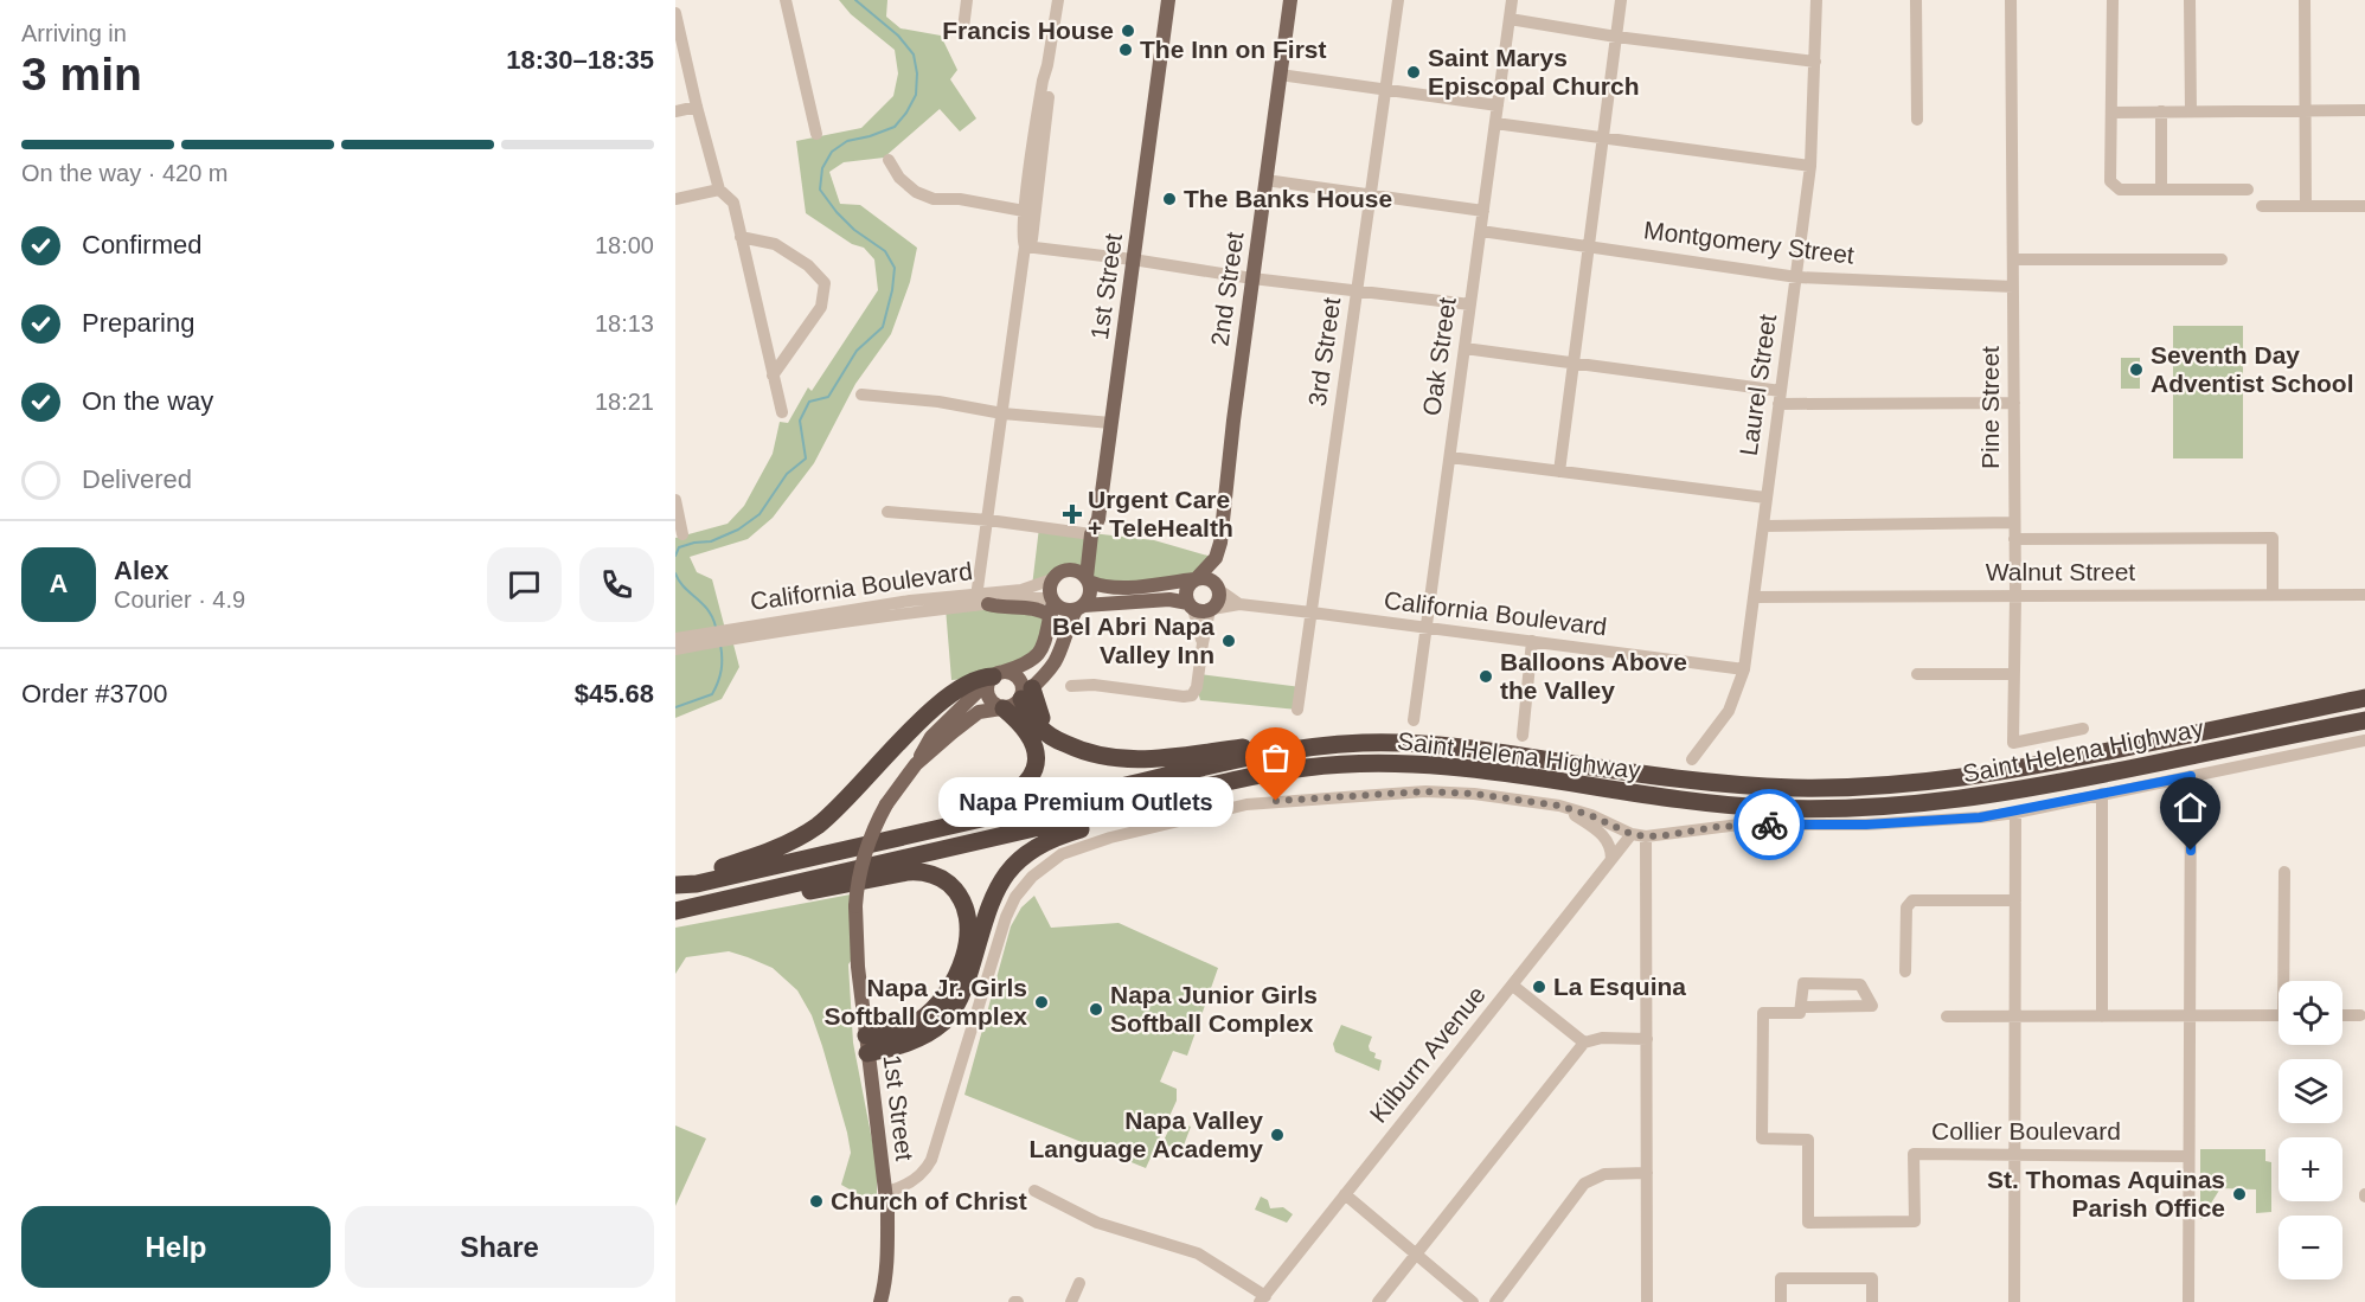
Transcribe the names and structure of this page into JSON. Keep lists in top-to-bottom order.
{
  "streets": {
    "highway": ["Saint Helena Highway"],
    "main road": ["1st Street", "2nd Street"],
    "street": [
      "Montgomery Street",
      "3rd Street",
      "Oak Street",
      "Laurel Street",
      "Pine Street",
      "Walnut Street",
      "California Boulevard",
      "Kilburn Avenue",
      "Collier Boulevard"
    ]
  },
  "crossings": [
    ["Montgomery Street", "Oak Street"],
    ["Montgomery Street", "Laurel Street"],
    ["Montgomery Street", "Pine Street"],
    ["1st Street", "California Boulevard"],
    ["2nd Street", "California Boulevard"],
    ["3rd Street", "California Boulevard"],
    ["Oak Street", "California Boulevard"],
    ["Laurel Street", "Walnut Street"],
    ["Laurel Street", "California Boulevard"],
    ["Pine Street", "Walnut Street"]
  ],
  "places": {
    "other": [
      "Francis House",
      "The Inn on First",
      "Saint Marys Episcopal Church",
      "The Banks House",
      "Seventh Day Adventist School",
      "Bel Abri Napa Valley Inn",
      "Balloons Above the Valley",
      "Napa Premium Outlets",
      "La Esquina",
      "Napa Jr. Girls Softball Complex",
      "Napa Junior Girls Softball Complex",
      "Napa Valley Language Academy",
      "St. Thomas Aquinas Parish Office",
      "Church of Christ"
    ],
    "health": ["Urgent Care + TeleHealth"]
  },
  "page": {
    "heading": ["3 min", "Arriving in", "18:30–18:35"],
    "panel": [
      "Alex",
      "Courier · 4.9",
      "Order #3700",
      "$45.68"
    ],
    "bar": "On the way · 420 m",
    "list": [
      ["Confirmed", "18:00"],
      ["Preparing", "18:13"],
      ["On the way", "18:21"],
      "Delivered"
    ],
    "round": "A",
    "bubble": "Napa Premium Outlets",
    "map_buttons": ["+", "−"],
    "buttons": ["Help", "Share"]
  }
}
